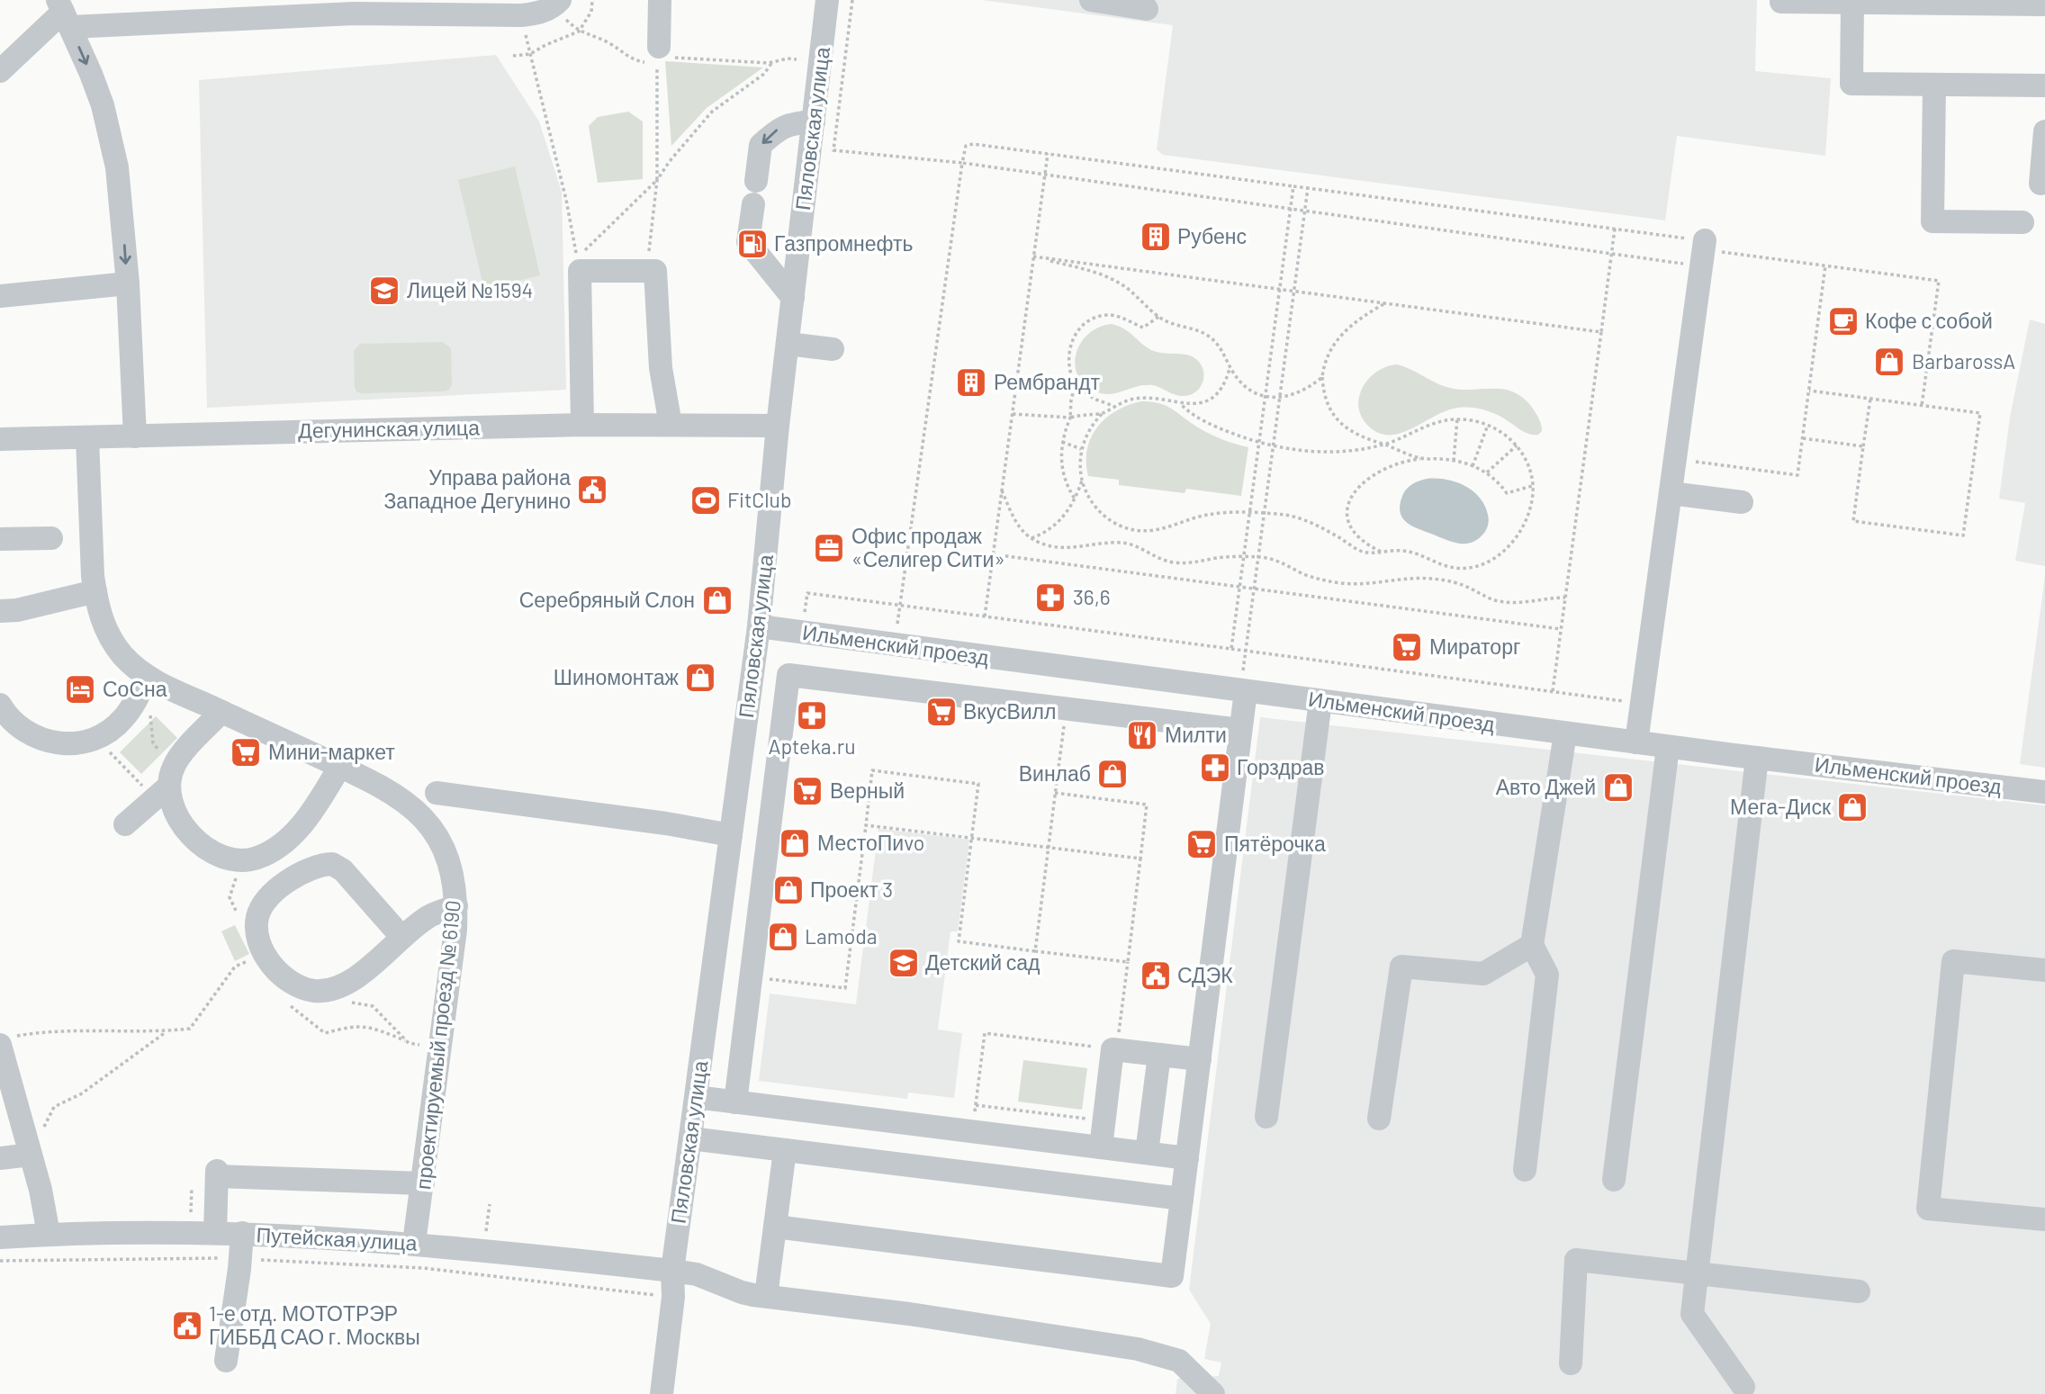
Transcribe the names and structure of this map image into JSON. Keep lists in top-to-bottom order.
{
  "streets": {
    "street": [
      "Пяловская улица",
      "Дегунинская улица",
      "Ильменский проезд",
      "проектируемый проезд № 6190",
      "Путейская улица"
    ]
  },
  "crossings": [
    ["Пяловская улица", "Дегунинская улица"],
    ["Пяловская улица", "Ильменский проезд"],
    ["Пяловская улица", "Путейская улица"],
    ["Дегунинская улица", "проектируемый проезд № 6190"],
    ["проектируемый проезд № 6190", "Путейская улица"]
  ],
  "places": {
    "building": ["Рубенс", "Рембрандт"],
    "fuel station": ["Газпромнефть"],
    "school or university": ["Лицей №1594", "Детский сад"],
    "cafe": ["Кофе с собой"],
    "shop": [
      "BarbarossA",
      "Серебряный Слон",
      "Шиномонтаж",
      "Винлаб",
      "Авто Джей",
      "Мега-Диск",
      "МестоПиvo",
      "Проект 3",
      "Lamoda"
    ],
    "public building": ["Управа района Западное Дегунино", "СДЭК", "1-е отд. МОТОТРЭР ГИББД САО г. Москвы"],
    "sports": ["FitClub"],
    "office": ["Офис продаж «Селигер Сити»"],
    "pharmacy": ["36,6", "Apteka.ru", "Горздрав"],
    "supermarket": [
      "Мираторг",
      "ВкусВилл",
      "Мини-маркет",
      "Верный",
      "Пятёрочка"
    ],
    "hotel": ["СоСна"],
    "restaurant": ["Милти"]
  }
}
